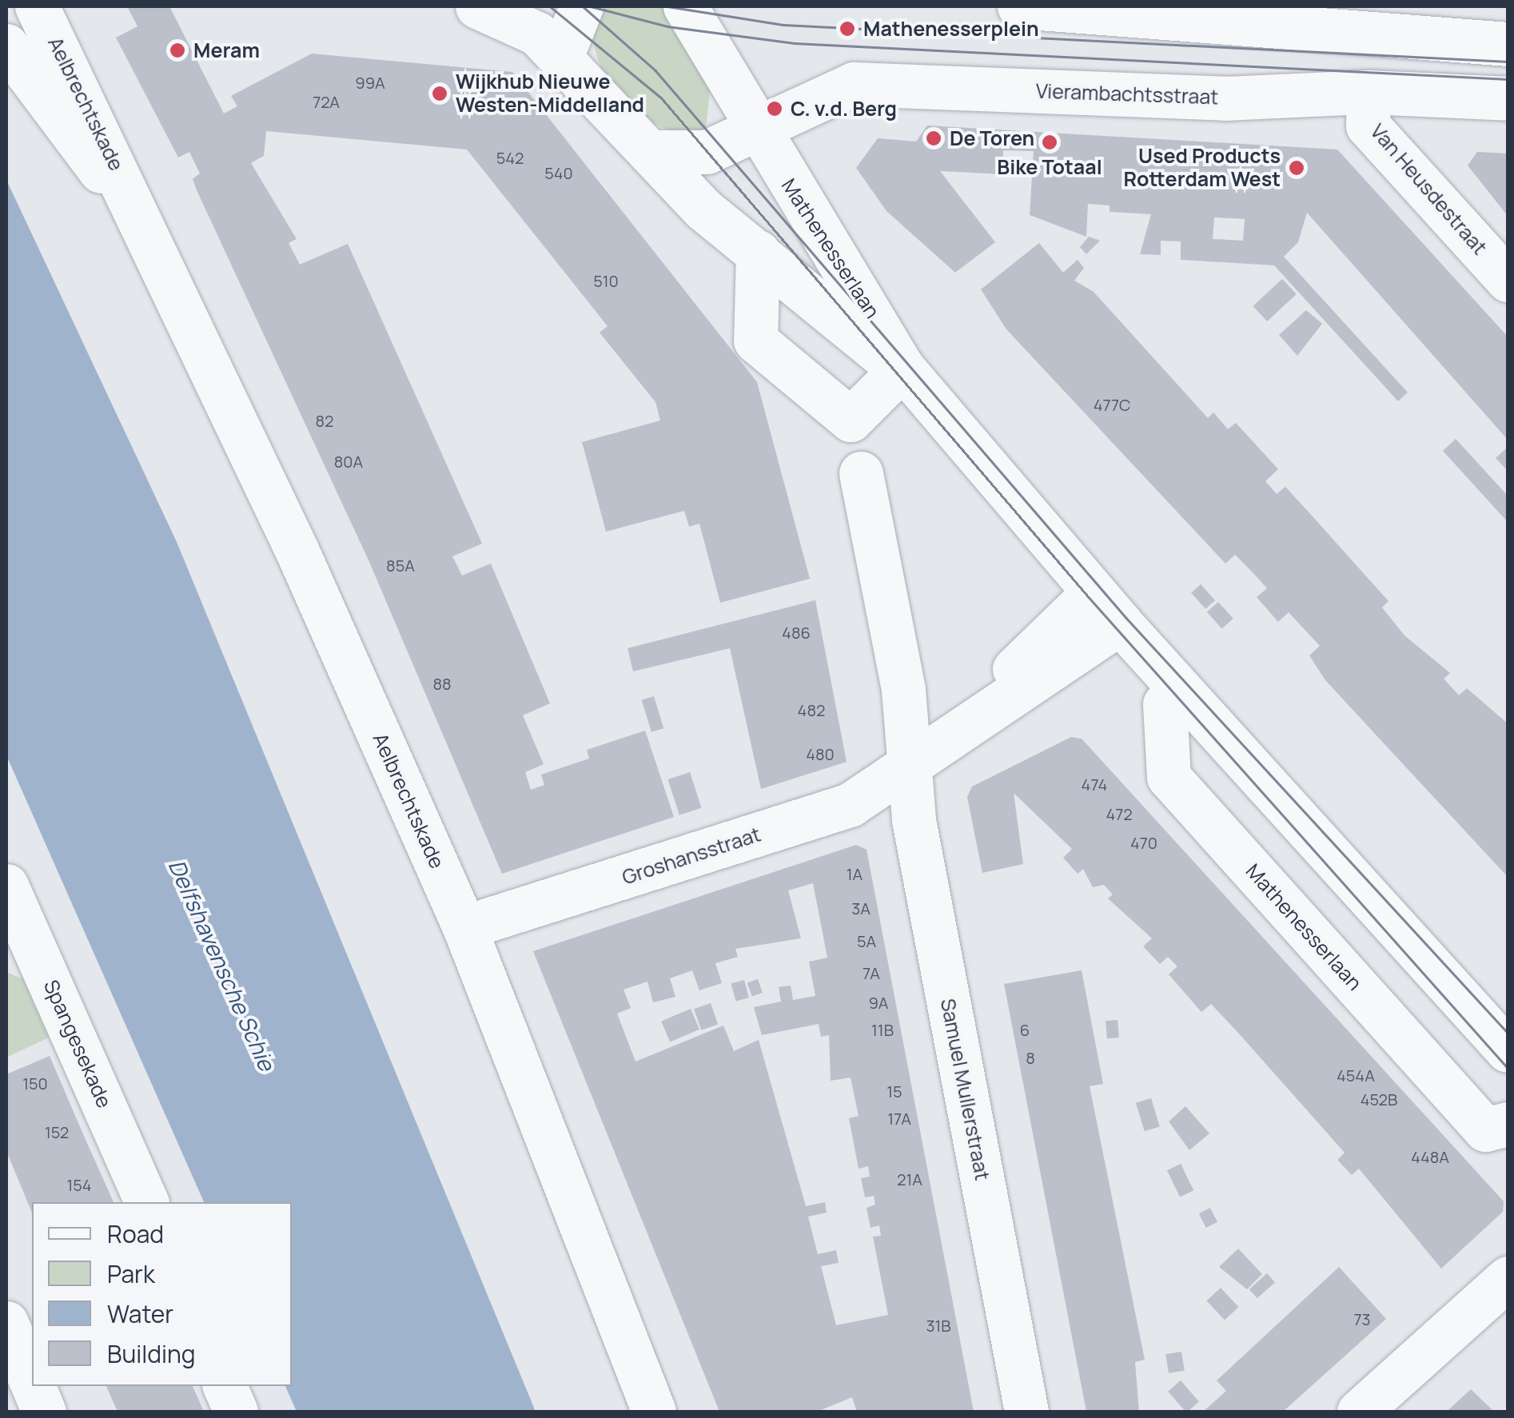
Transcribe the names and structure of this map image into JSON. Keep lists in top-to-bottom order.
{
  "streets": {
    "street": [
      "Vierambachtsstraat",
      "Aelbrechtskade",
      "Van Heusdestraat",
      "Mathenesserlaan",
      "Groshansstraat",
      "Spangesekade",
      "Samuel Mullerstraat"
    ]
  },
  "crossings": [
    ["Vierambachtsstraat", "Van Heusdestraat"],
    ["Vierambachtsstraat", "Mathenesserlaan"],
    ["Aelbrechtskade", "Groshansstraat"],
    ["Mathenesserlaan", "Groshansstraat"],
    ["Groshansstraat", "Samuel Mullerstraat"]
  ],
  "water": ["Delfshavensche Schie"],
  "places": [
    "Mathenesserplein",
    "Meram",
    "Wijkhub Nieuwe Westen-Middelland",
    "C. v.d. Berg",
    "De Toren",
    "Bike Totaal",
    "Used Products Rotterdam West"
  ],
  "house_numbers": [
    "99A",
    "72A",
    "542",
    "540",
    "510",
    "477C",
    "82",
    "80A",
    "85A",
    "486",
    "88",
    "482",
    "480",
    "474",
    "472",
    "470",
    "1A",
    "3A",
    "5A",
    "7A",
    "9A",
    "11B",
    "6",
    "8",
    "454A",
    "150",
    "15",
    "452B",
    "17A",
    "152",
    "448A",
    "21A",
    "154",
    "73",
    "31B"
  ],
  "legend": [
    "Road",
    "Park",
    "Water",
    "Building"
  ]
}
